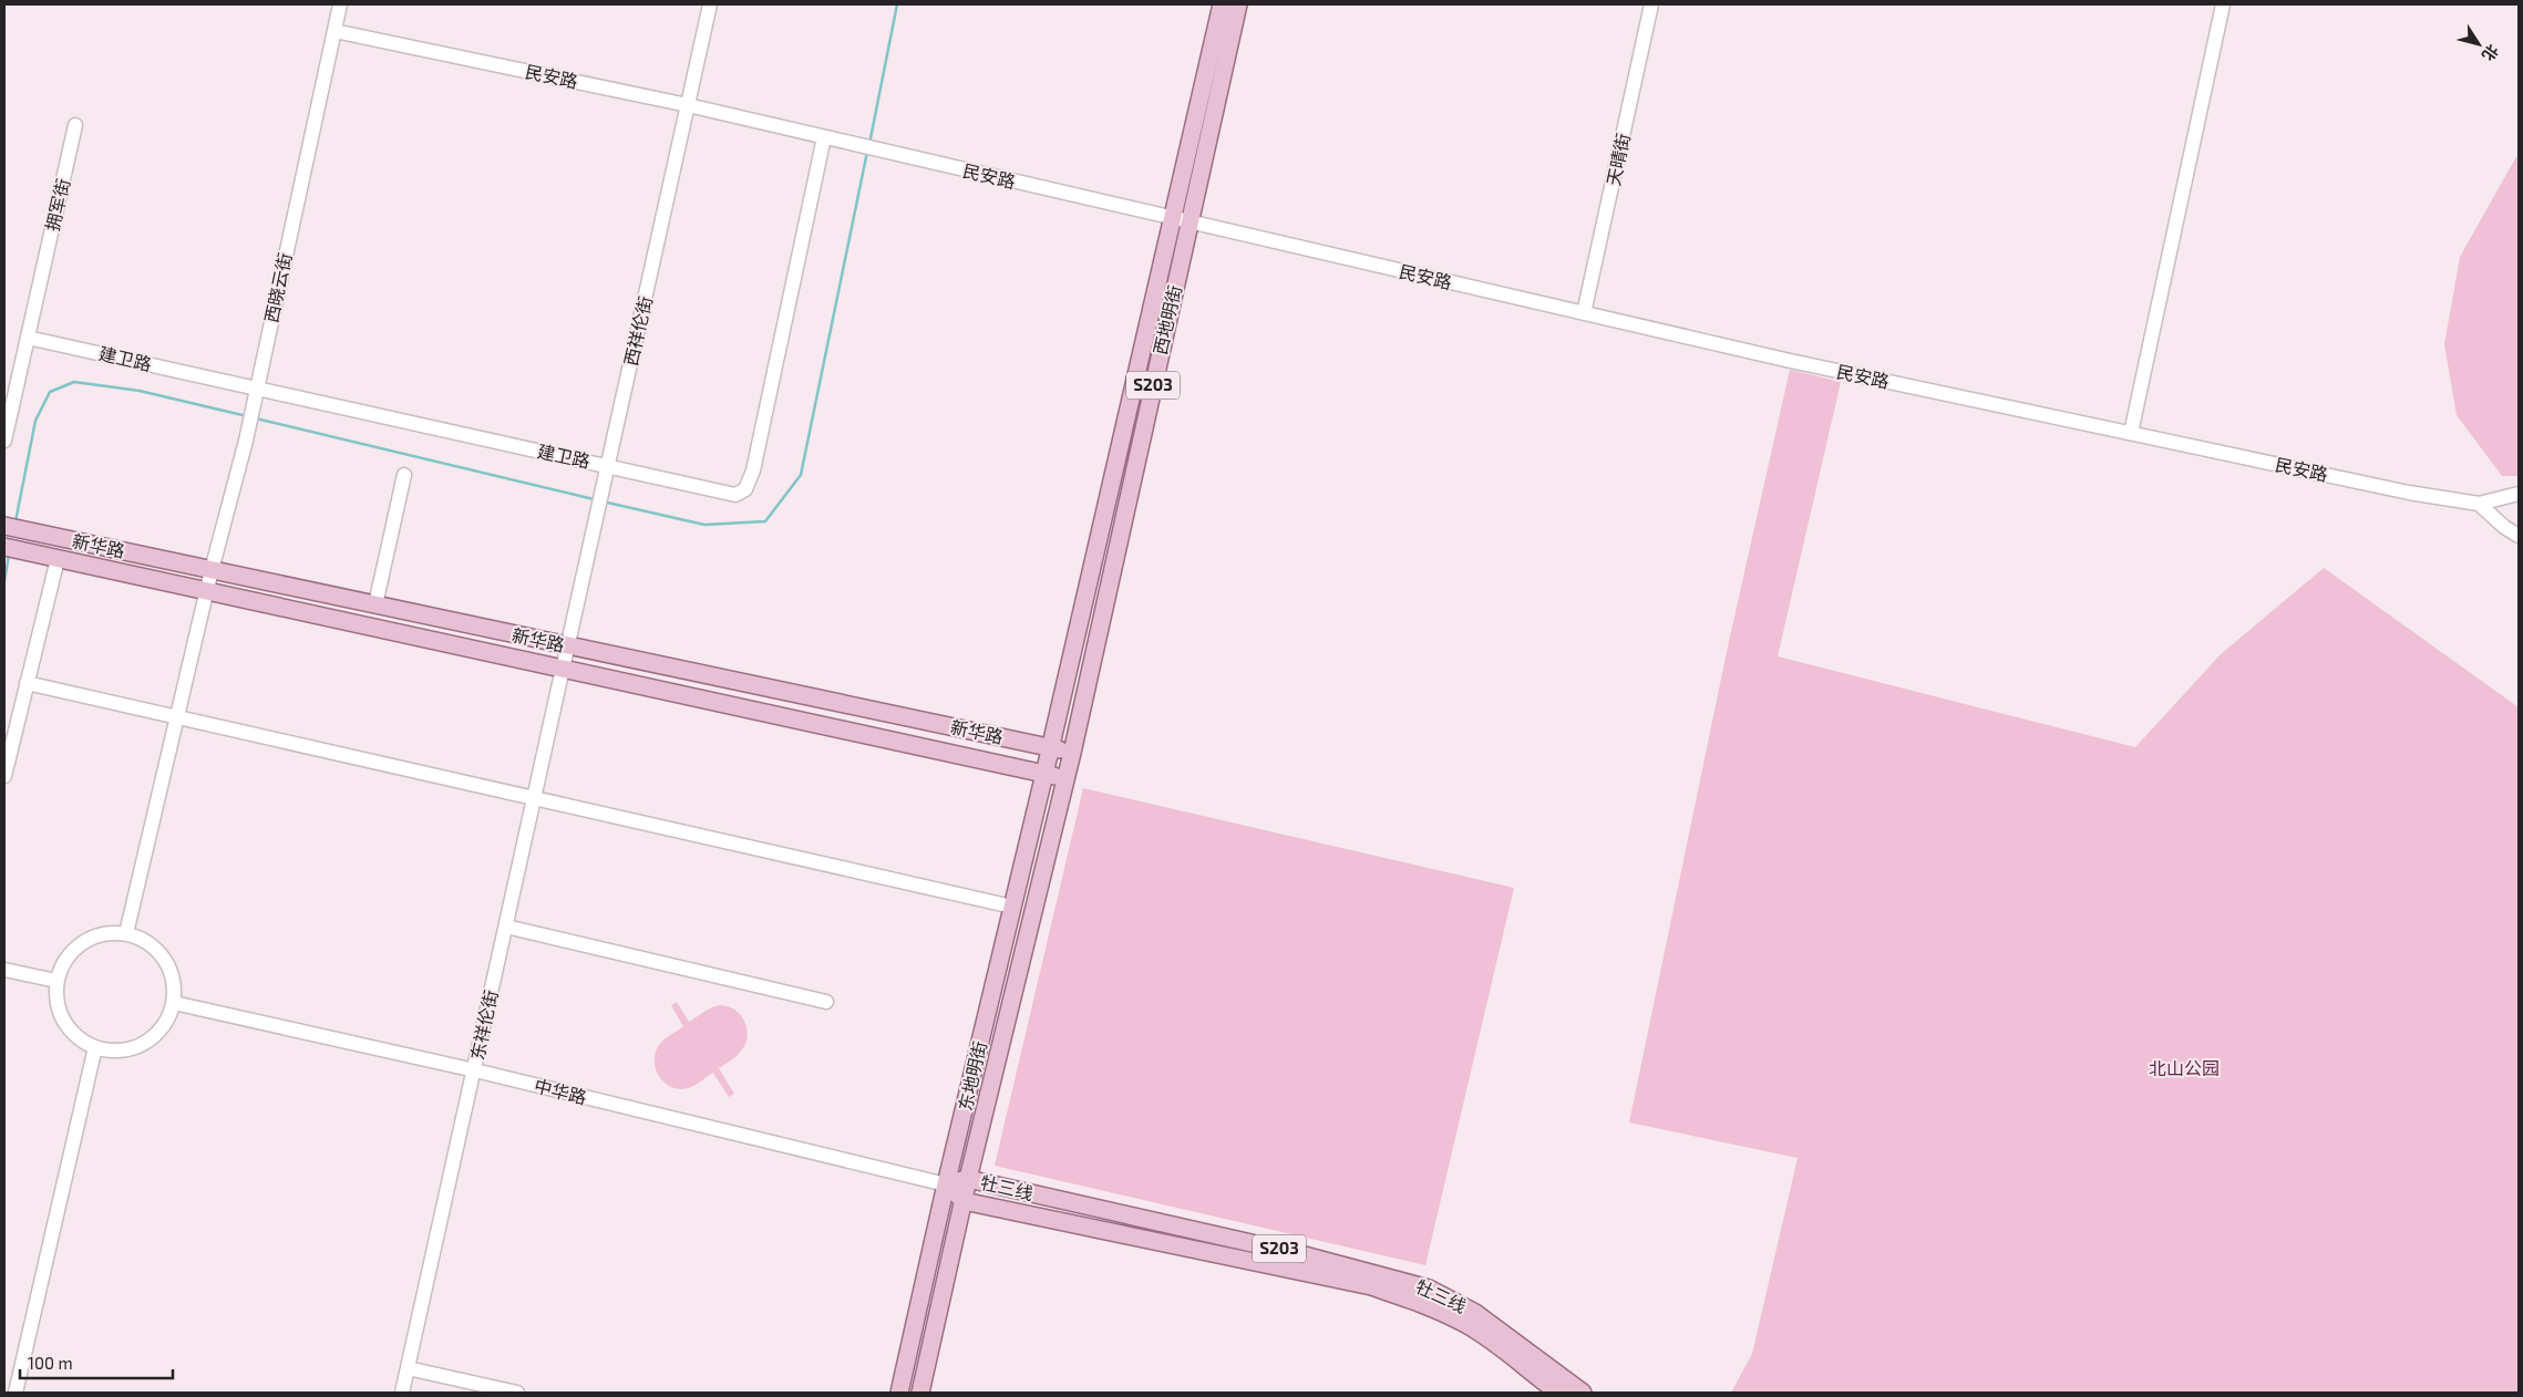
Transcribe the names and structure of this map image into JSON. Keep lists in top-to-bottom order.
{
  "streets": {
    "main road": [
      "西地明街",
      "S203",
      "新华路",
      "东地明街",
      "牡三线"
    ],
    "street": [
      "民安路",
      "天晴街",
      "拥军街",
      "西晓云街",
      "西祥伦街",
      "建卫路",
      "东祥伦街",
      "中华路"
    ]
  },
  "crossings": [
    ["民安路", "天晴街"],
    ["民安路", "西晓云街"],
    ["民安路", "西地明街"],
    ["民安路", "西祥伦街"],
    ["民安路", "建卫路"],
    ["拥军街", "建卫路"],
    ["西晓云街", "建卫路"],
    ["西晓云街", "新华路"],
    ["西晓云街", "中华路"],
    ["西地明街", "新华路"],
    ["西地明街", "东地明街"],
    ["西祥伦街", "建卫路"],
    ["西祥伦街", "新华路"],
    ["西祥伦街", "东祥伦街"],
    ["新华路", "东祥伦街"],
    ["新华路", "东地明街"],
    ["东祥伦街", "中华路"],
    ["东地明街", "中华路"],
    ["东地明街", "牡三线"],
    ["中华路", "牡三线"]
  ],
  "parks": ["北山公园"],
  "scale_bar": "100 m",
  "north": "bottom right"
}
